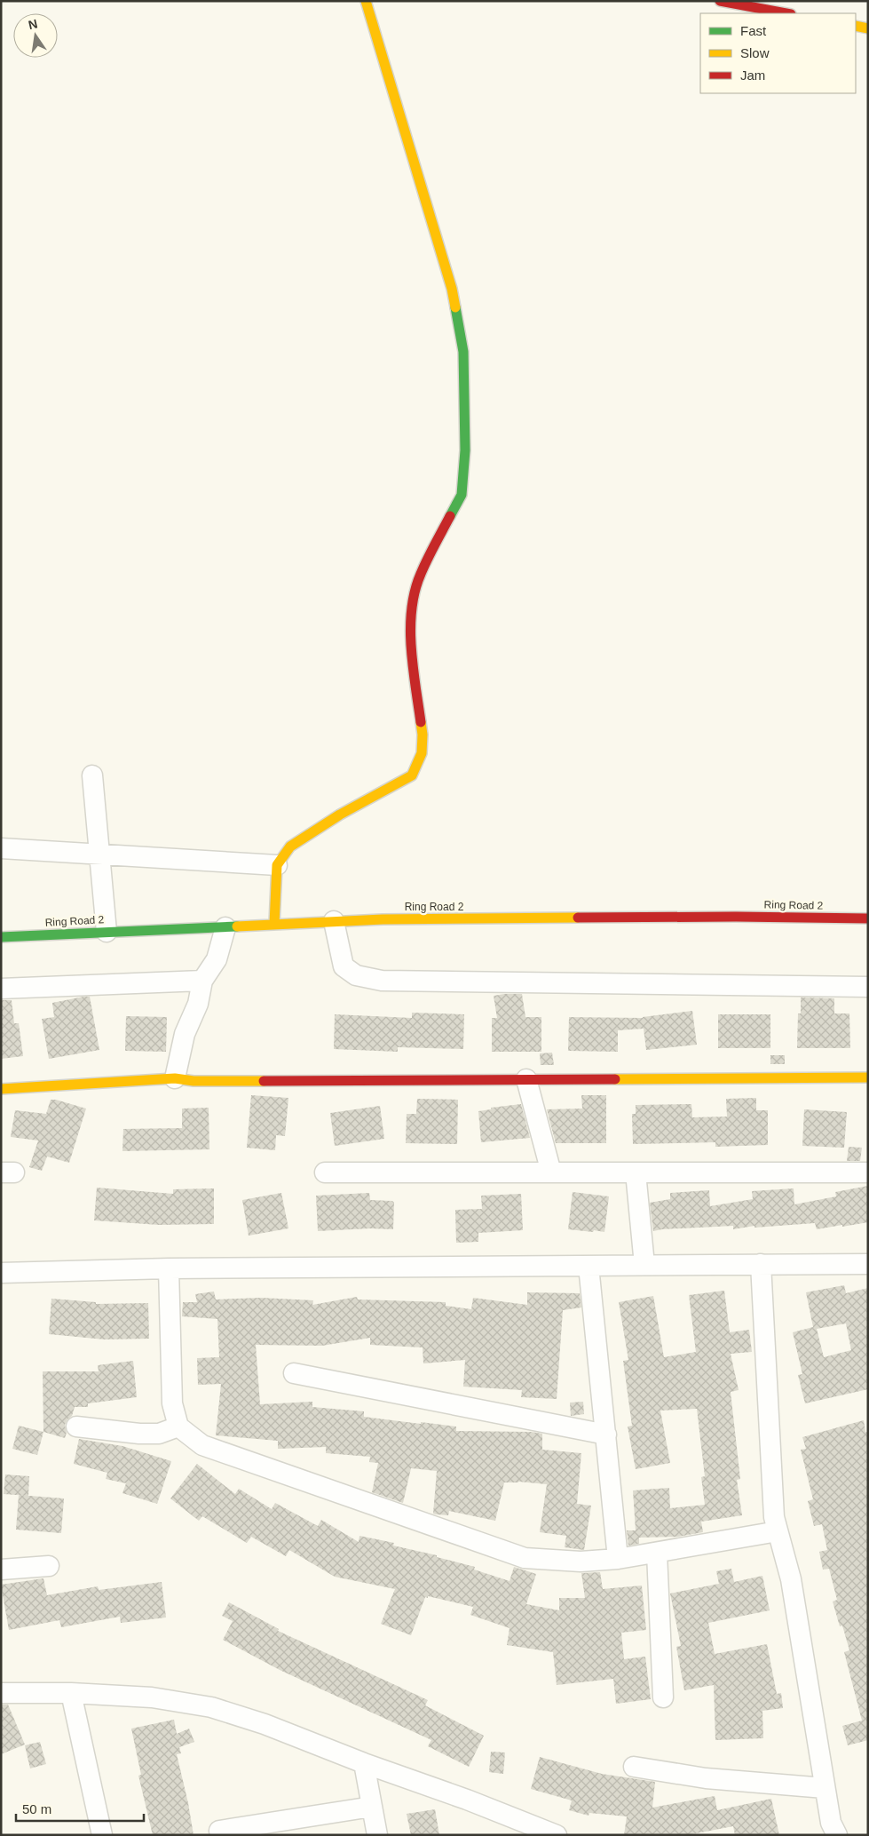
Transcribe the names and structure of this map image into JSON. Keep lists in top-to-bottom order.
{
  "streets": {
    "street": ["Ring Road 2"]
  },
  "legend": ["Fast", "Slow", "Jam"],
  "scale_bar": "50 m",
  "north": "top"
}
